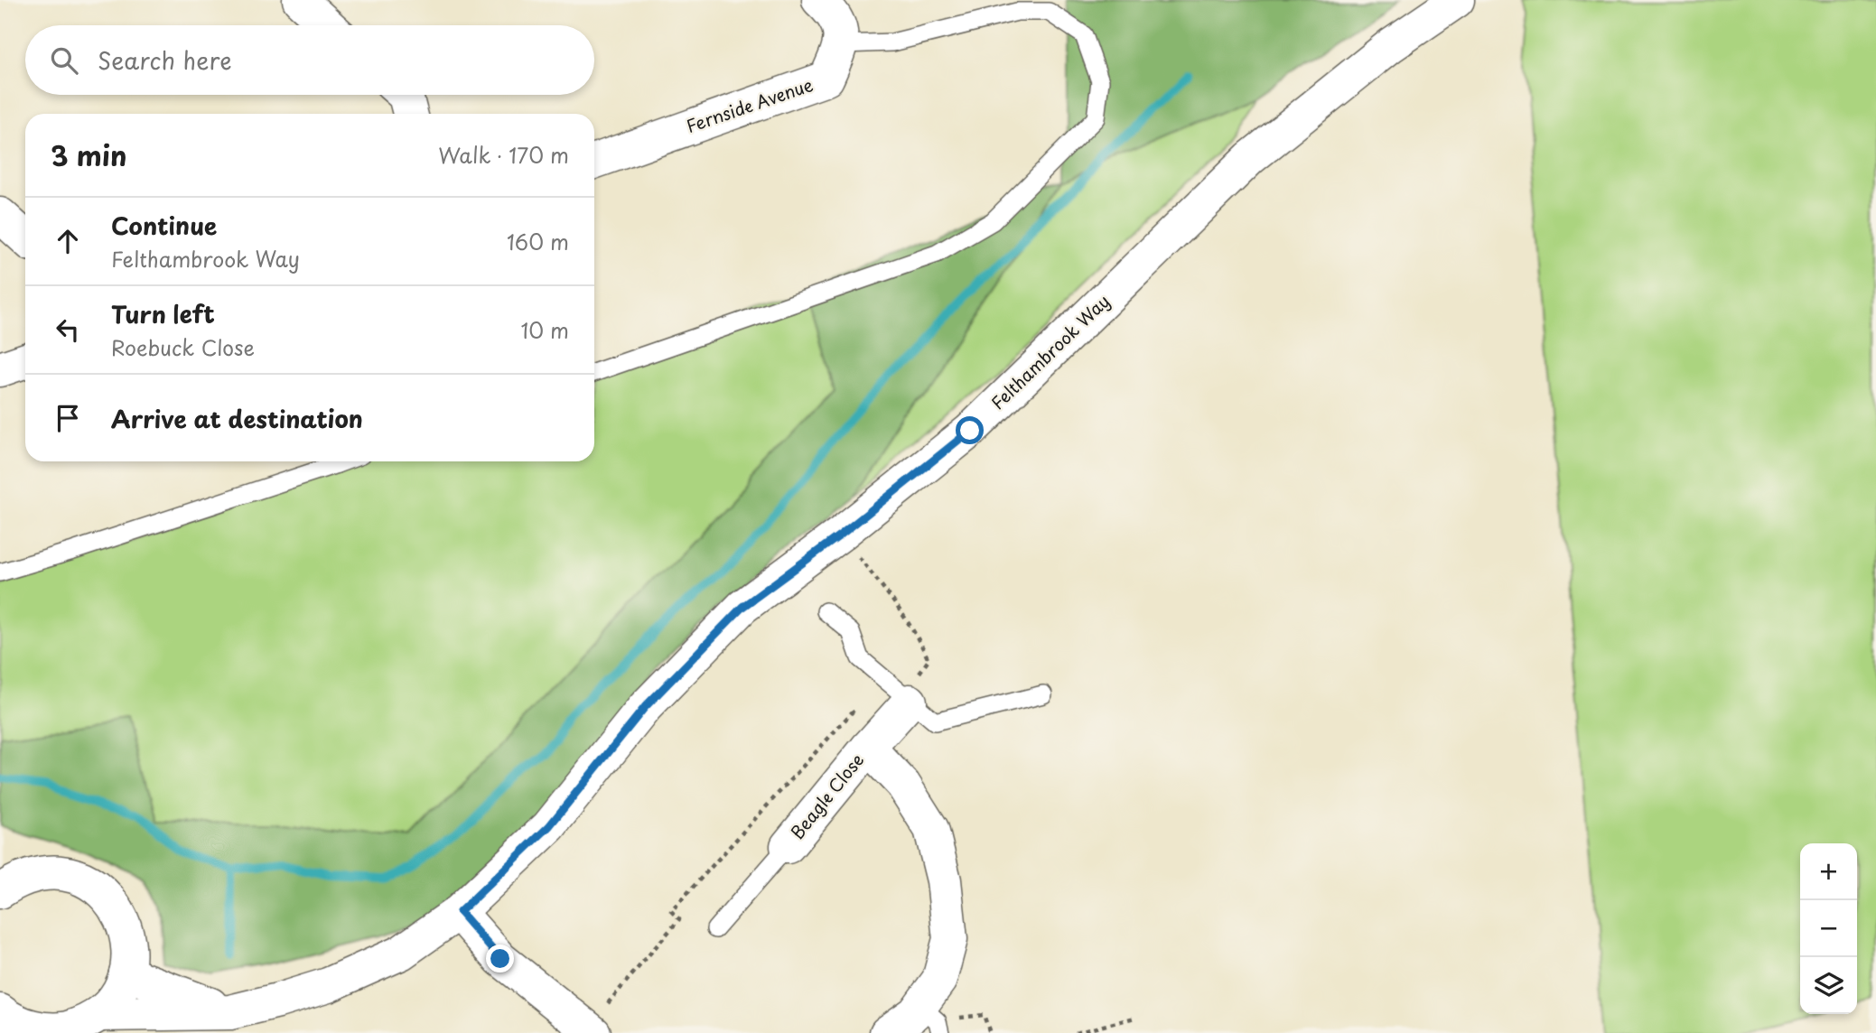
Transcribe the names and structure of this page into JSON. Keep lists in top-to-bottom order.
{
  "streets": {
    "street": ["Fernside Avenue", "Felthambrook Way", "Beagle Close"]
  },
  "page": {
    "search": "Search here",
    "heading": ["3 min", "Walk · 170 m"],
    "list": [
      ["Continue", "Felthambrook Way", "160 m"],
      ["Turn left", "Roebuck Close", "10 m"],
      "Arrive at destination"
    ],
    "map_buttons": ["+", "−"]
  }
}
